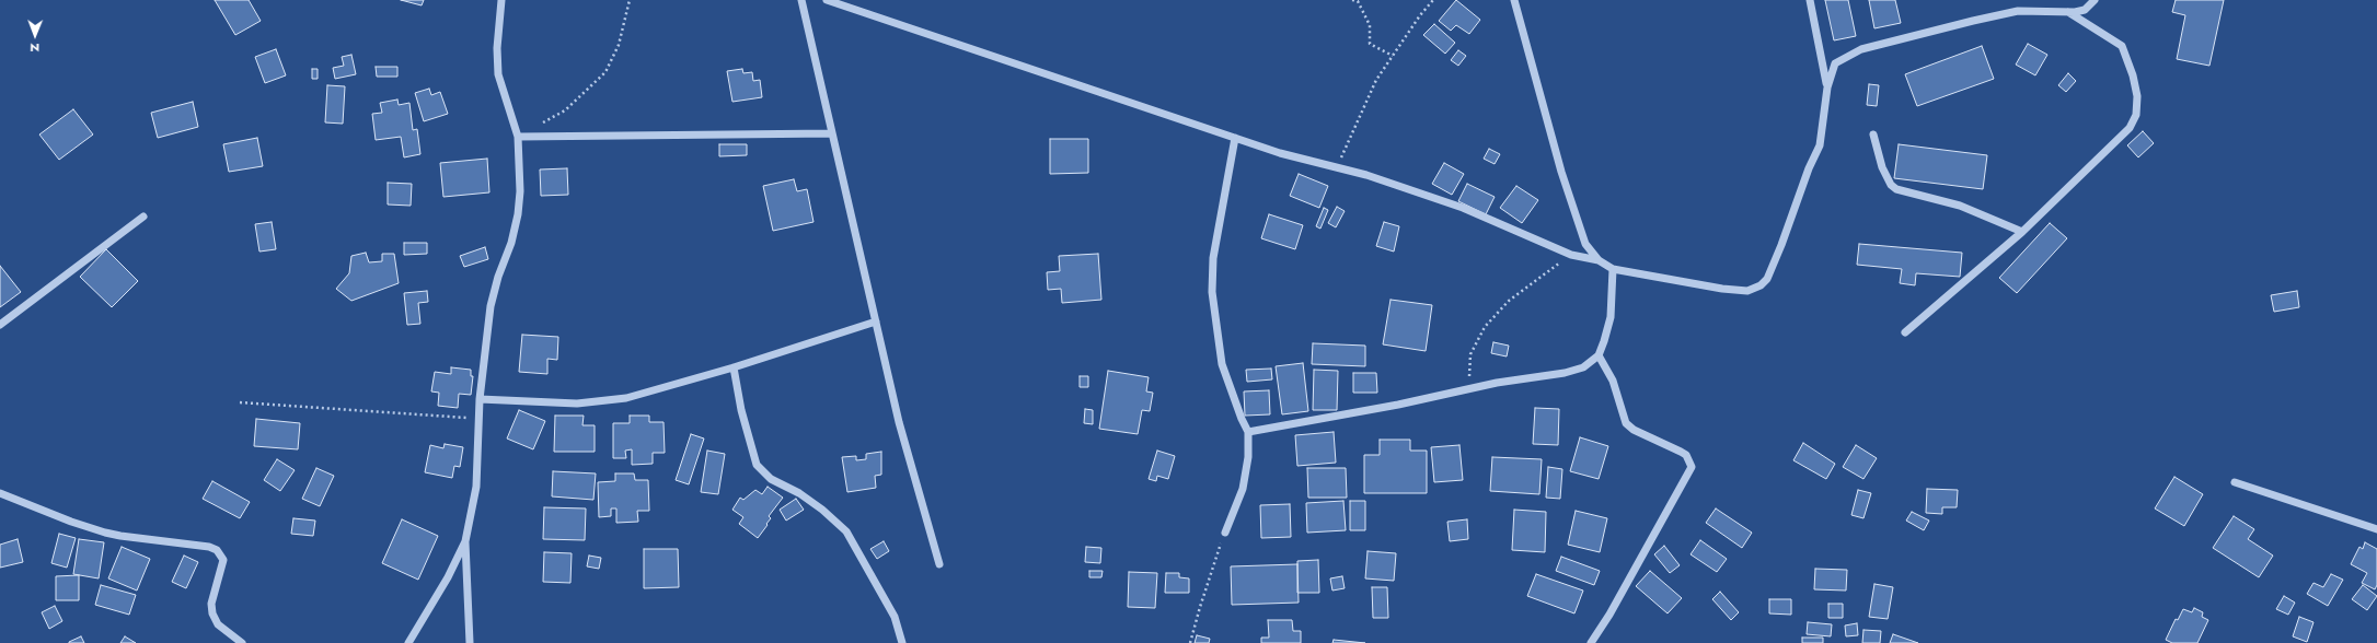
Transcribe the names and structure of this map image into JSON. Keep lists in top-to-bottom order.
{
  "north": "bottom"
}
